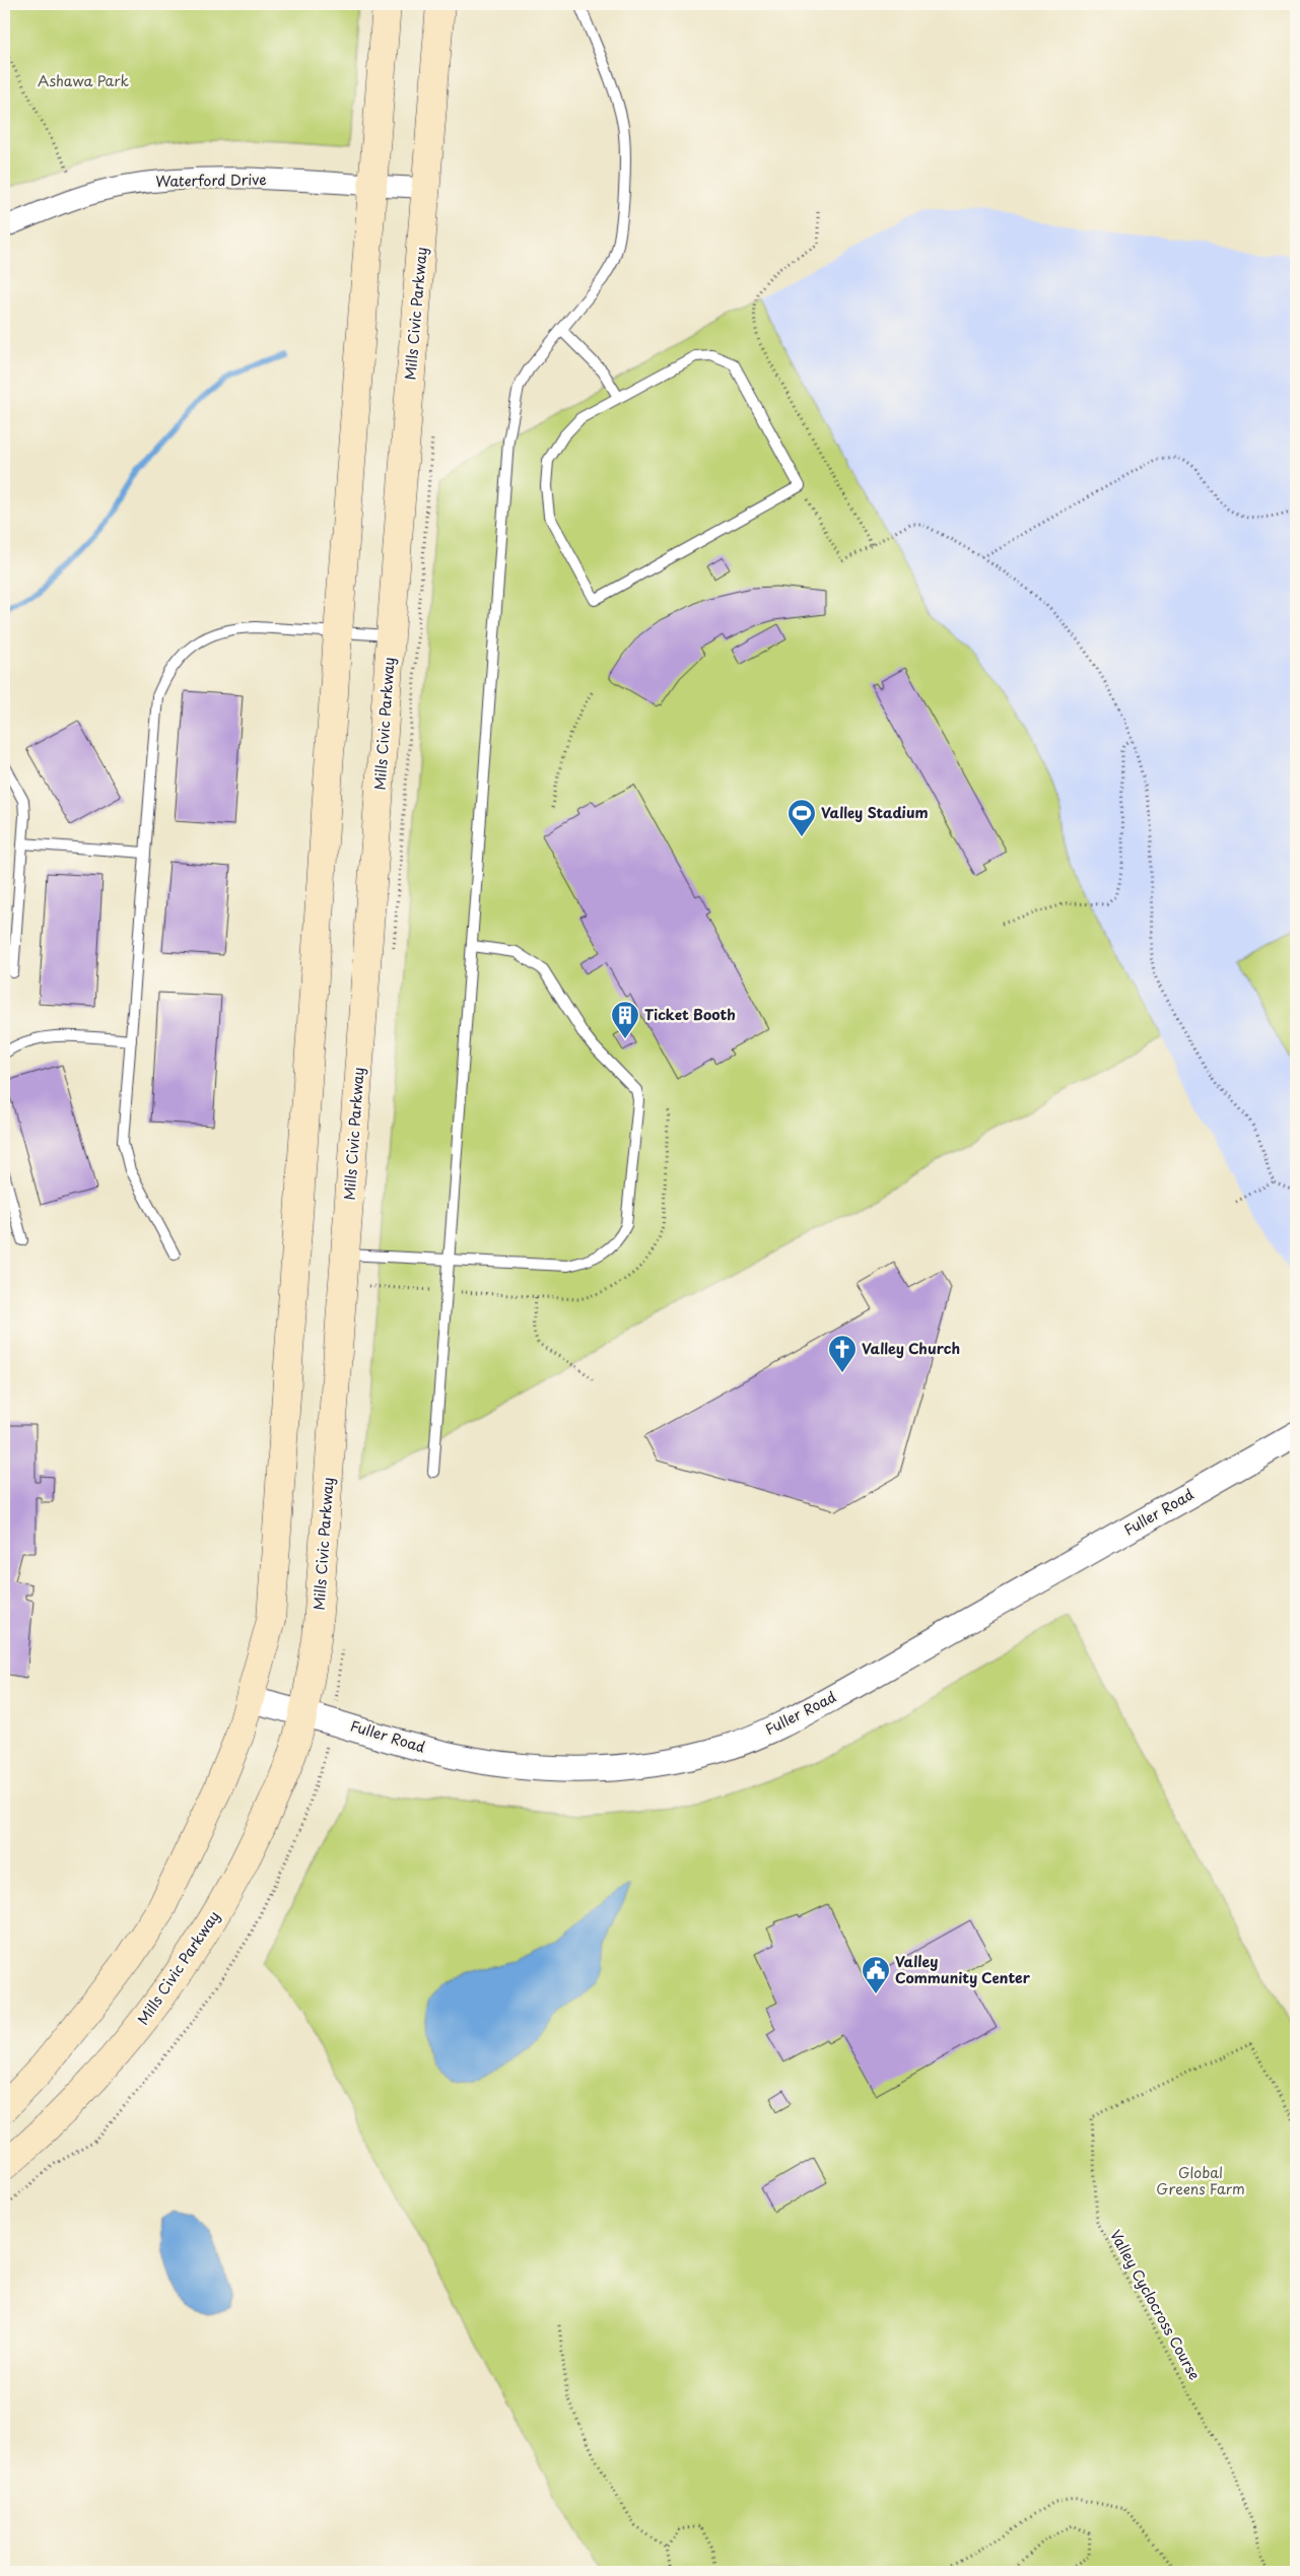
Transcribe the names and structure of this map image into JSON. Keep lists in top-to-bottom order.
{
  "streets": {
    "main road": ["Mills Civic Parkway"],
    "street": ["Waterford Drive", "Fuller Road"],
    "path": ["Valley Cyclocross Course"]
  },
  "crossings": [
    ["Waterford Drive", "Mills Civic Parkway"],
    ["Mills Civic Parkway", "Fuller Road"]
  ],
  "parks": ["Ashawa Park", "Global Greens Farm"],
  "places": {
    "sports": ["Valley Stadium"],
    "building": ["Ticket Booth"],
    "church": ["Valley Church"],
    "public building": ["Valley Community Center"]
  }
}
